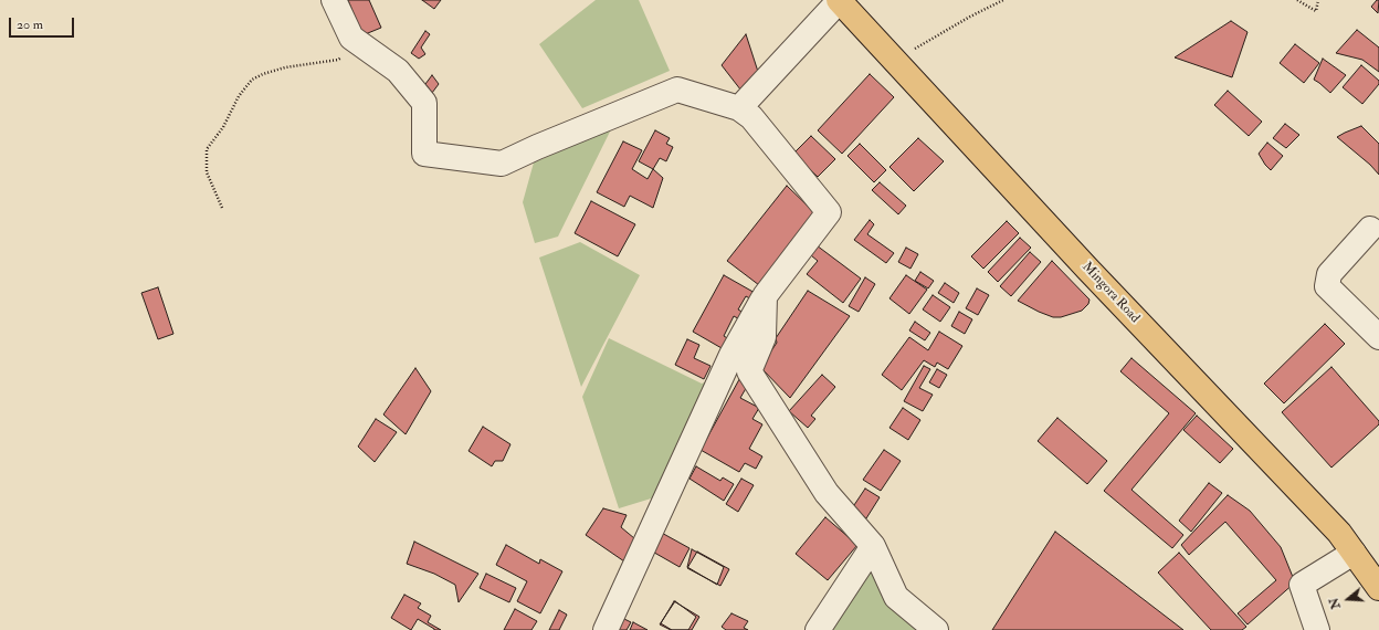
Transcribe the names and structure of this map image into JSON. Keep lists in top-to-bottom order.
{
  "streets": {
    "main road": ["Mingora Road"]
  },
  "scale_bar": "20 m",
  "north": "left"
}
